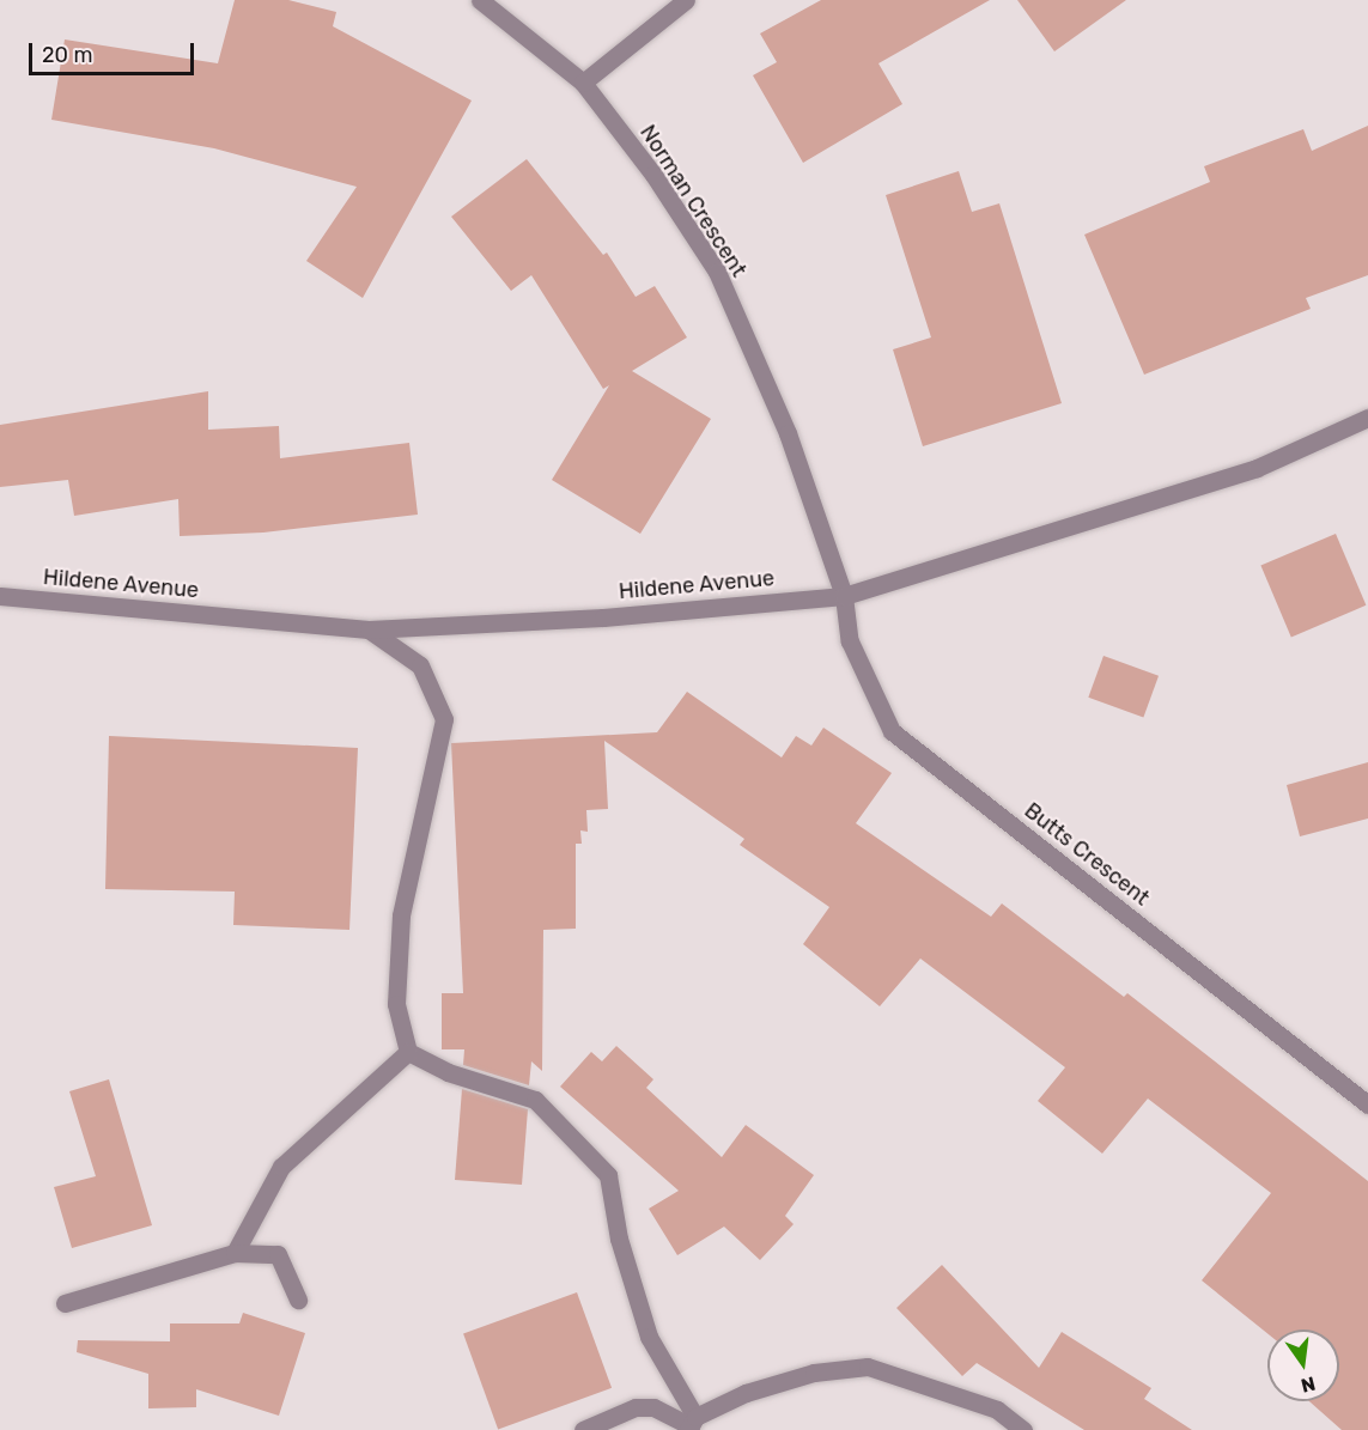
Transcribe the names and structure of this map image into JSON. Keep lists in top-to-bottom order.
{
  "streets": {
    "street": ["Norman Crescent", "Hildene Avenue", "Butts Crescent"]
  },
  "crossings": [
    ["Norman Crescent", "Hildene Avenue"],
    ["Norman Crescent", "Butts Crescent"],
    ["Hildene Avenue", "Butts Crescent"]
  ],
  "scale_bar": "20 m",
  "north": "bottom"
}
